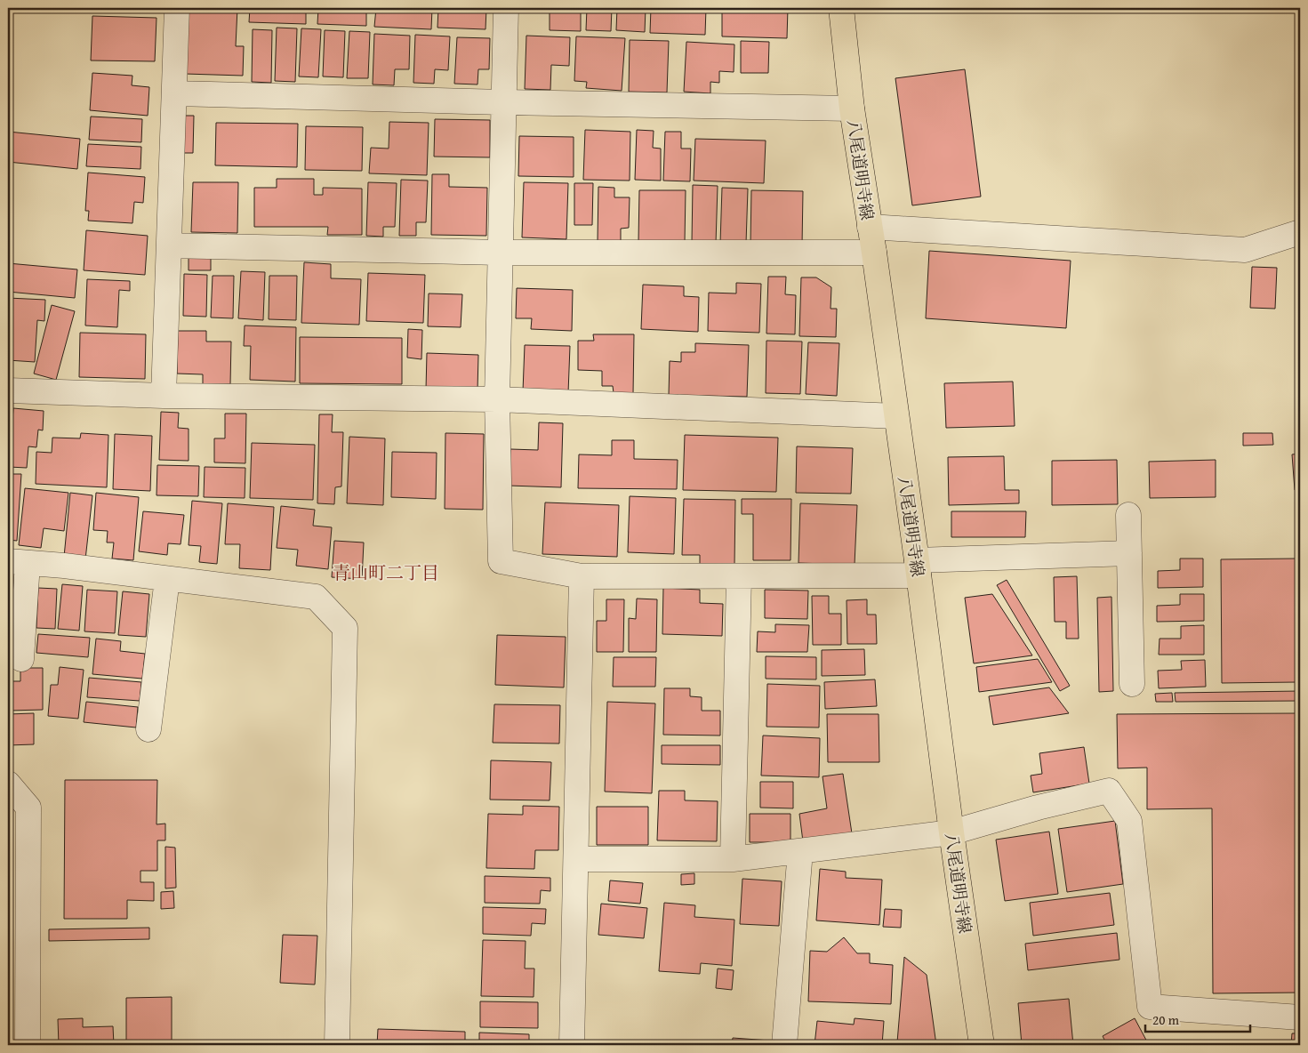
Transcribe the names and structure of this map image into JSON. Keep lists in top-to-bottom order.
{
  "streets": {
    "main road": ["八尾道明寺線"]
  },
  "districts": ["青山町二丁目"],
  "scale_bar": "20 m"
}
